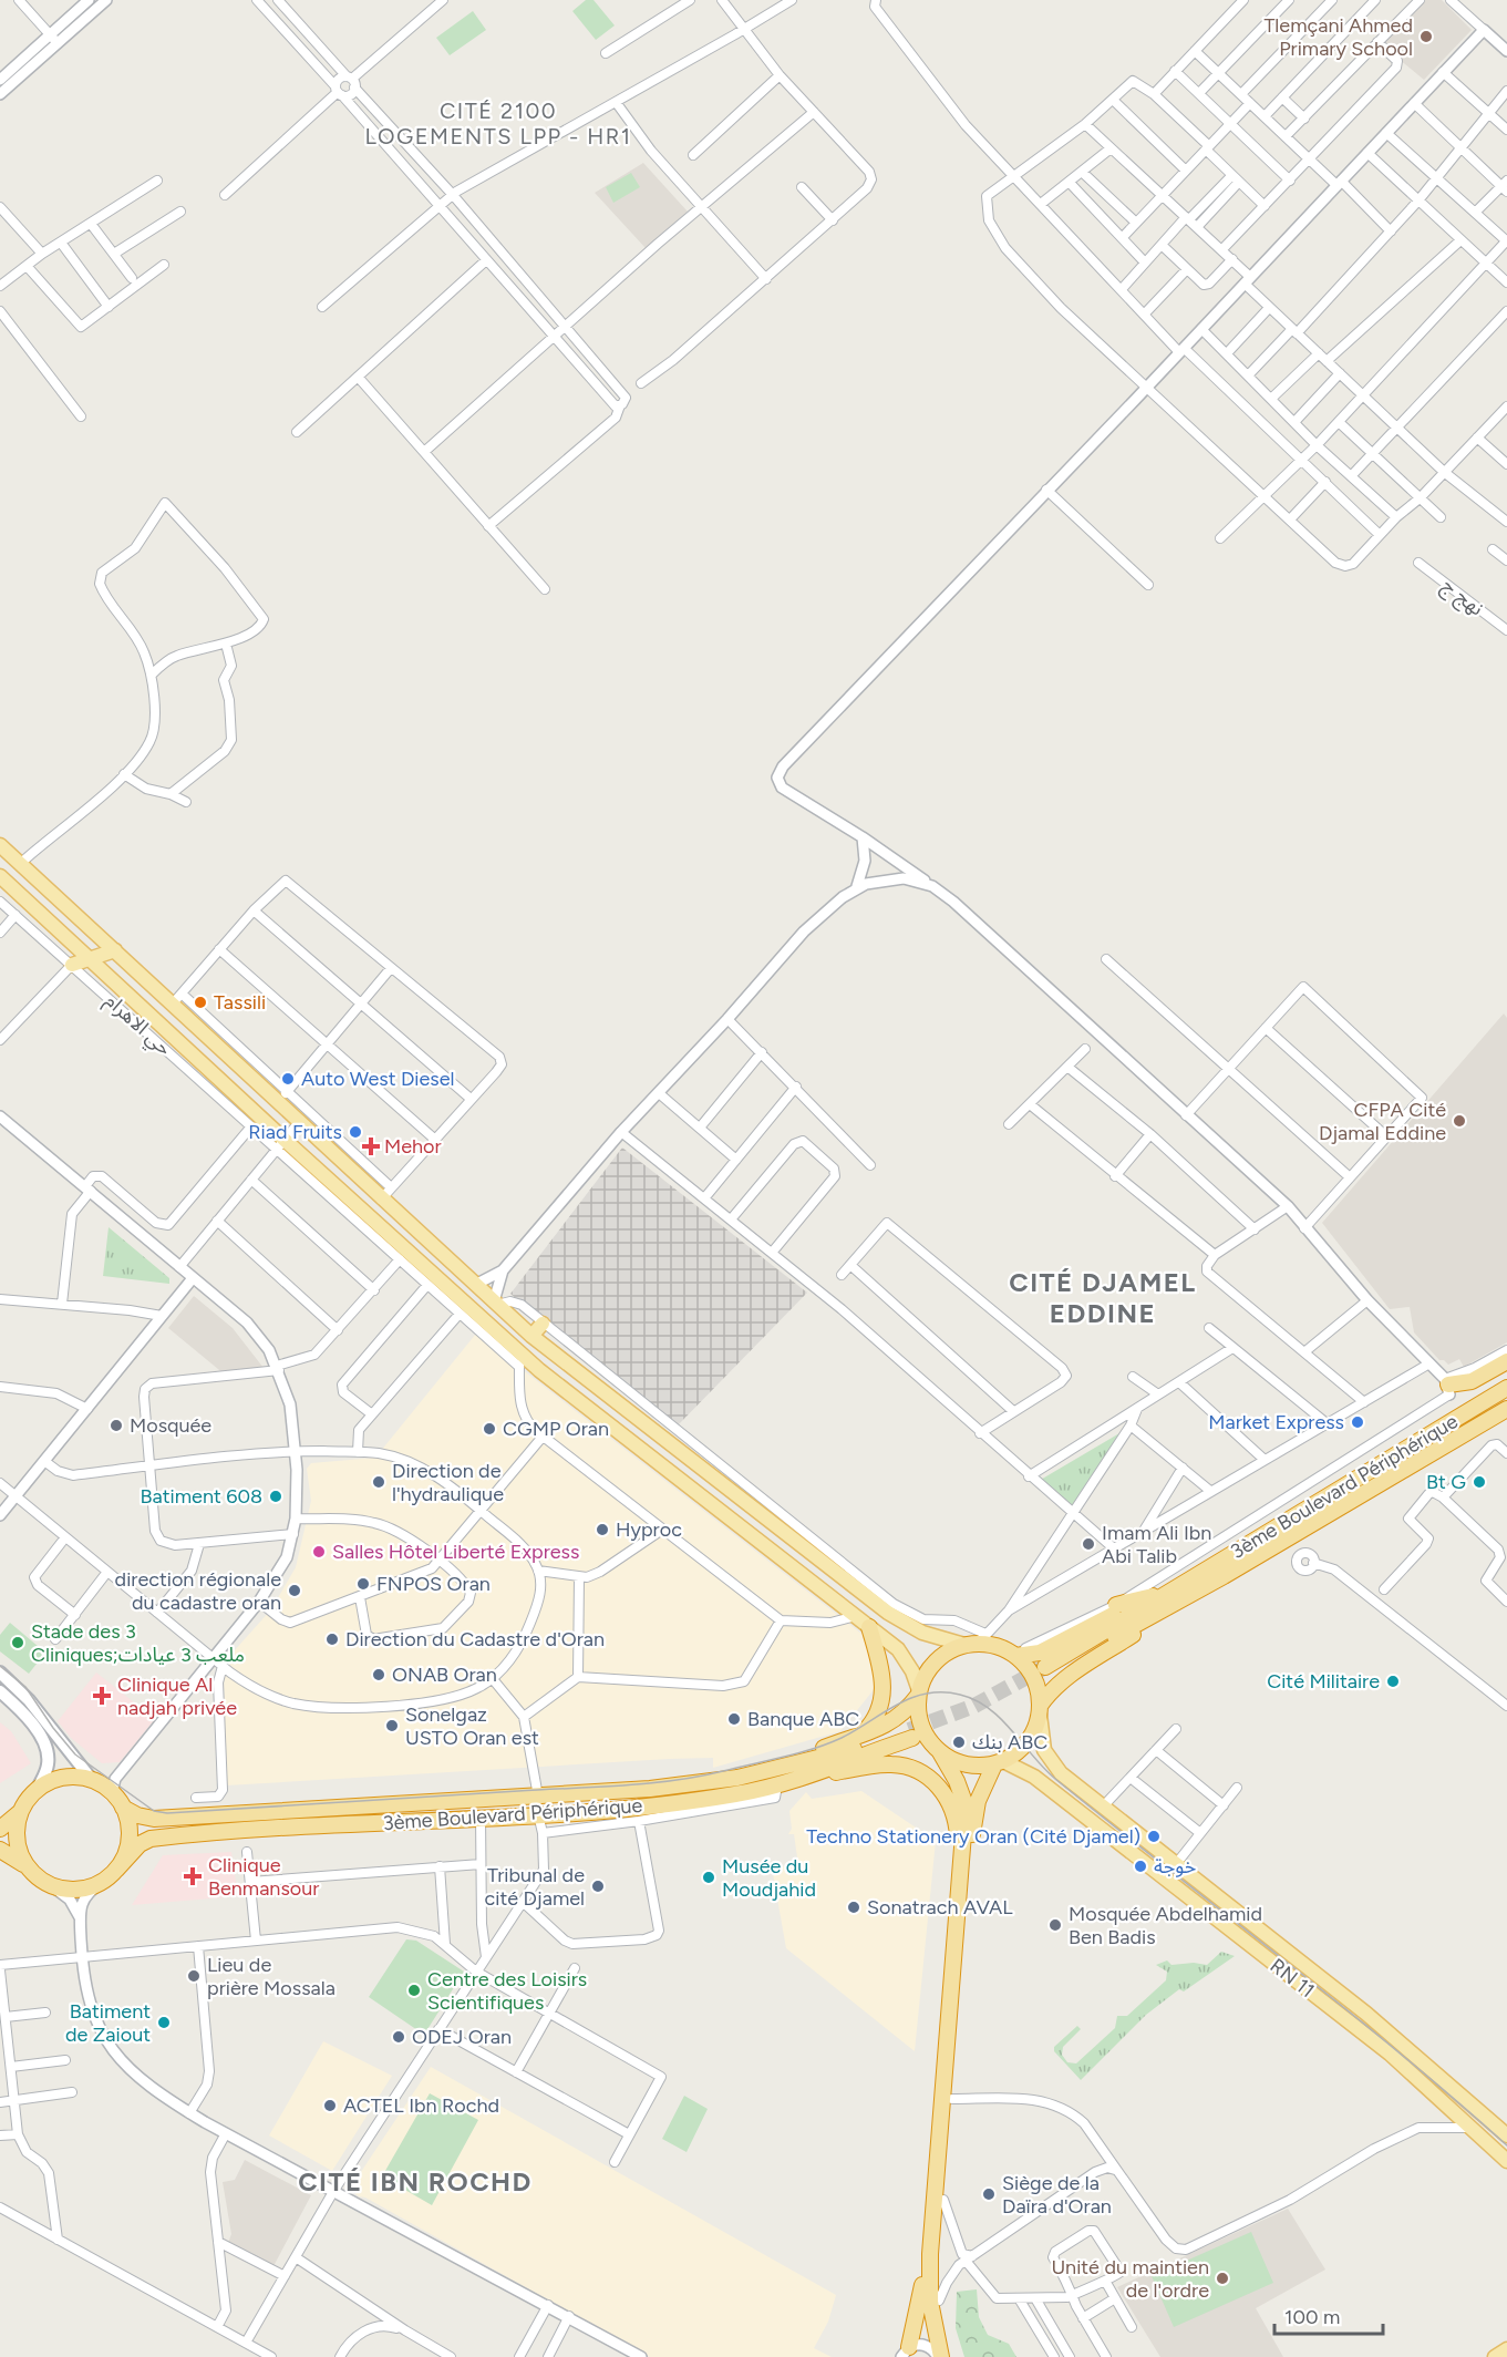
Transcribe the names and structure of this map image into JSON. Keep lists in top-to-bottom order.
{
  "streets": {
    "highway": ["3ème Boulevard Périphérique"],
    "main road": ["RN 11"],
    "street": ["نهج ج", "حي الاهرام"]
  },
  "districts": ["CITÉ 2100 LOGEMENTS LPP - HR1", "CITÉ DJAMEL EDDINE", "CITÉ IBN ROCHD"],
  "places": {
    "other": [
      "Tlemçani Ahmed Primary School",
      "Tassili",
      "Auto West Diesel",
      "CFPA Cité Djamal Eddine",
      "Riad Fruits",
      "Market Express",
      "Mosquée",
      "CGMP Oran",
      "Direction de l'hydraulique",
      "Bt G",
      "Batiment 608",
      "Hyproc",
      "Imam Ali Ibn Abi Talib",
      "Salles Hôtel Liberté Express",
      "FNPOS Oran",
      "direction régionale du cadastre oran",
      "Direction du Cadastre d'Oran",
      "Stade des 3 Cliniques;ملعب 3 عيادات",
      "ONAB Oran",
      "Cité Militaire",
      "Banque ABC",
      "Sonelgaz USTO Oran est",
      "بنك ABC",
      "Techno Stationery Oran (Cité Djamel)",
      "خوجة",
      "Musée du Moudjahid",
      "Tribunal de cité Djamel",
      "Sonatrach AVAL",
      "Mosquée Abdelhamid Ben Badis",
      "Lieu de prière Mossala",
      "Centre des Loisirs Scientifiques",
      "Batiment de Zaiout",
      "ODEJ Oran",
      "ACTEL Ibn Rochd",
      "Siège de la Daïra d'Oran",
      "Unité du maintien de l'ordre"
    ],
    "health": ["Mehor", "Clinique Al nadjah privée", "Clinique Benmansour"]
  },
  "scale_bar": "100 m"
}
